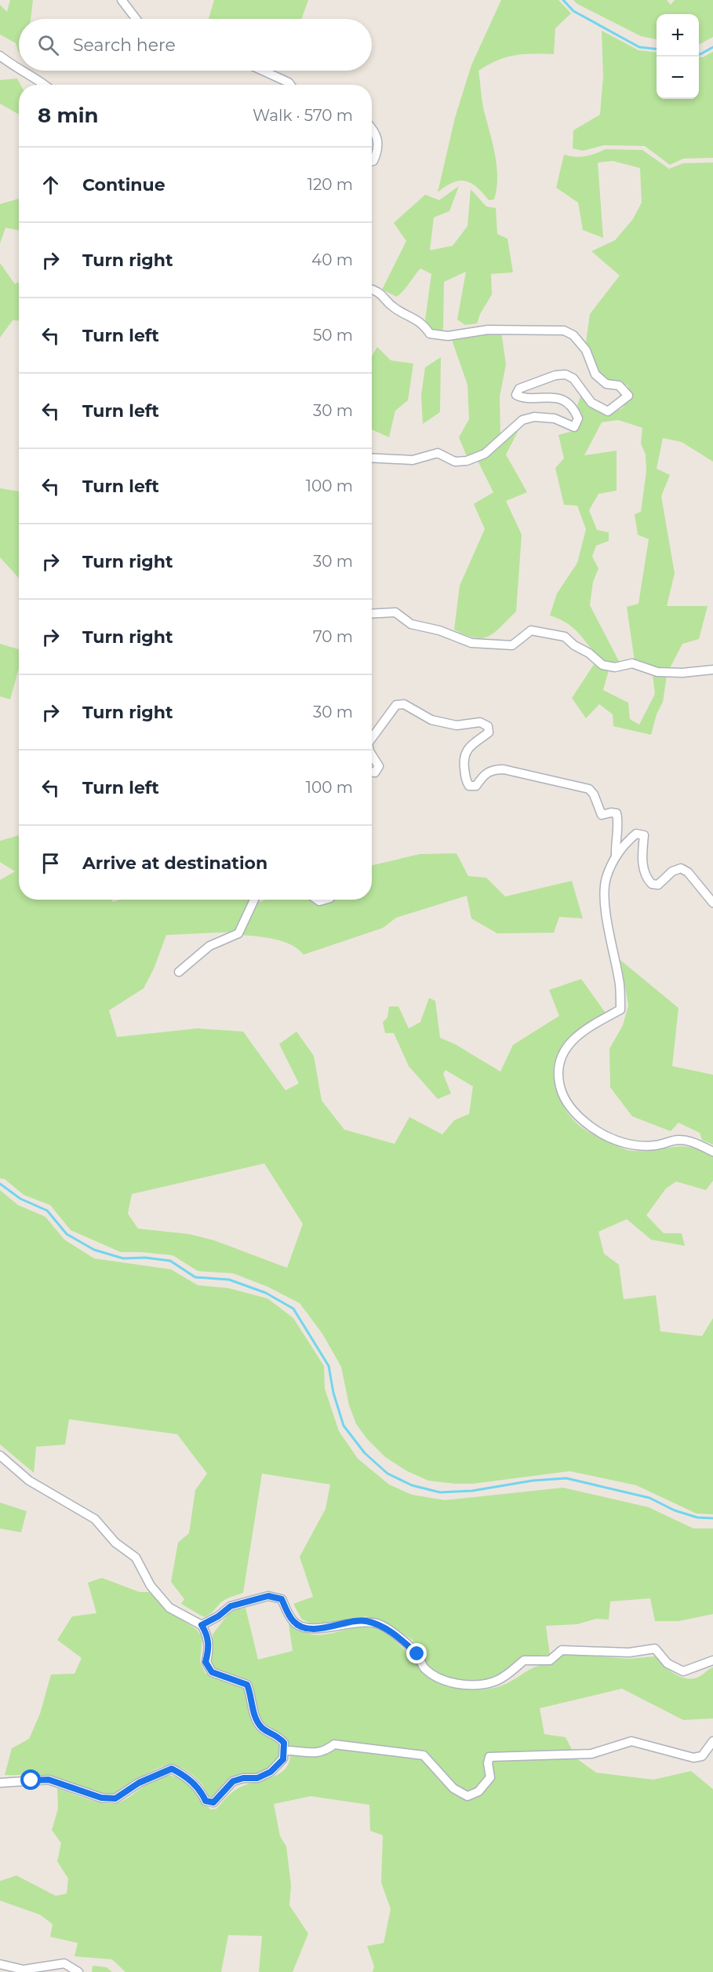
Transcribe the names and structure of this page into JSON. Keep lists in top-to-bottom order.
{
  "page": {
    "map_buttons": ["+", "−"],
    "search": "Search here",
    "heading": ["8 min", "Walk · 570 m"],
    "list": [
      ["Continue", "120 m"],
      ["Turn right", "40 m"],
      ["Turn left", "50 m"],
      ["Turn left", "30 m"],
      ["Turn left", "100 m"],
      ["Turn right", "30 m"],
      ["Turn right", "70 m"],
      ["Turn right", "30 m"],
      ["Turn left", "100 m"],
      "Arrive at destination"
    ]
  }
}
